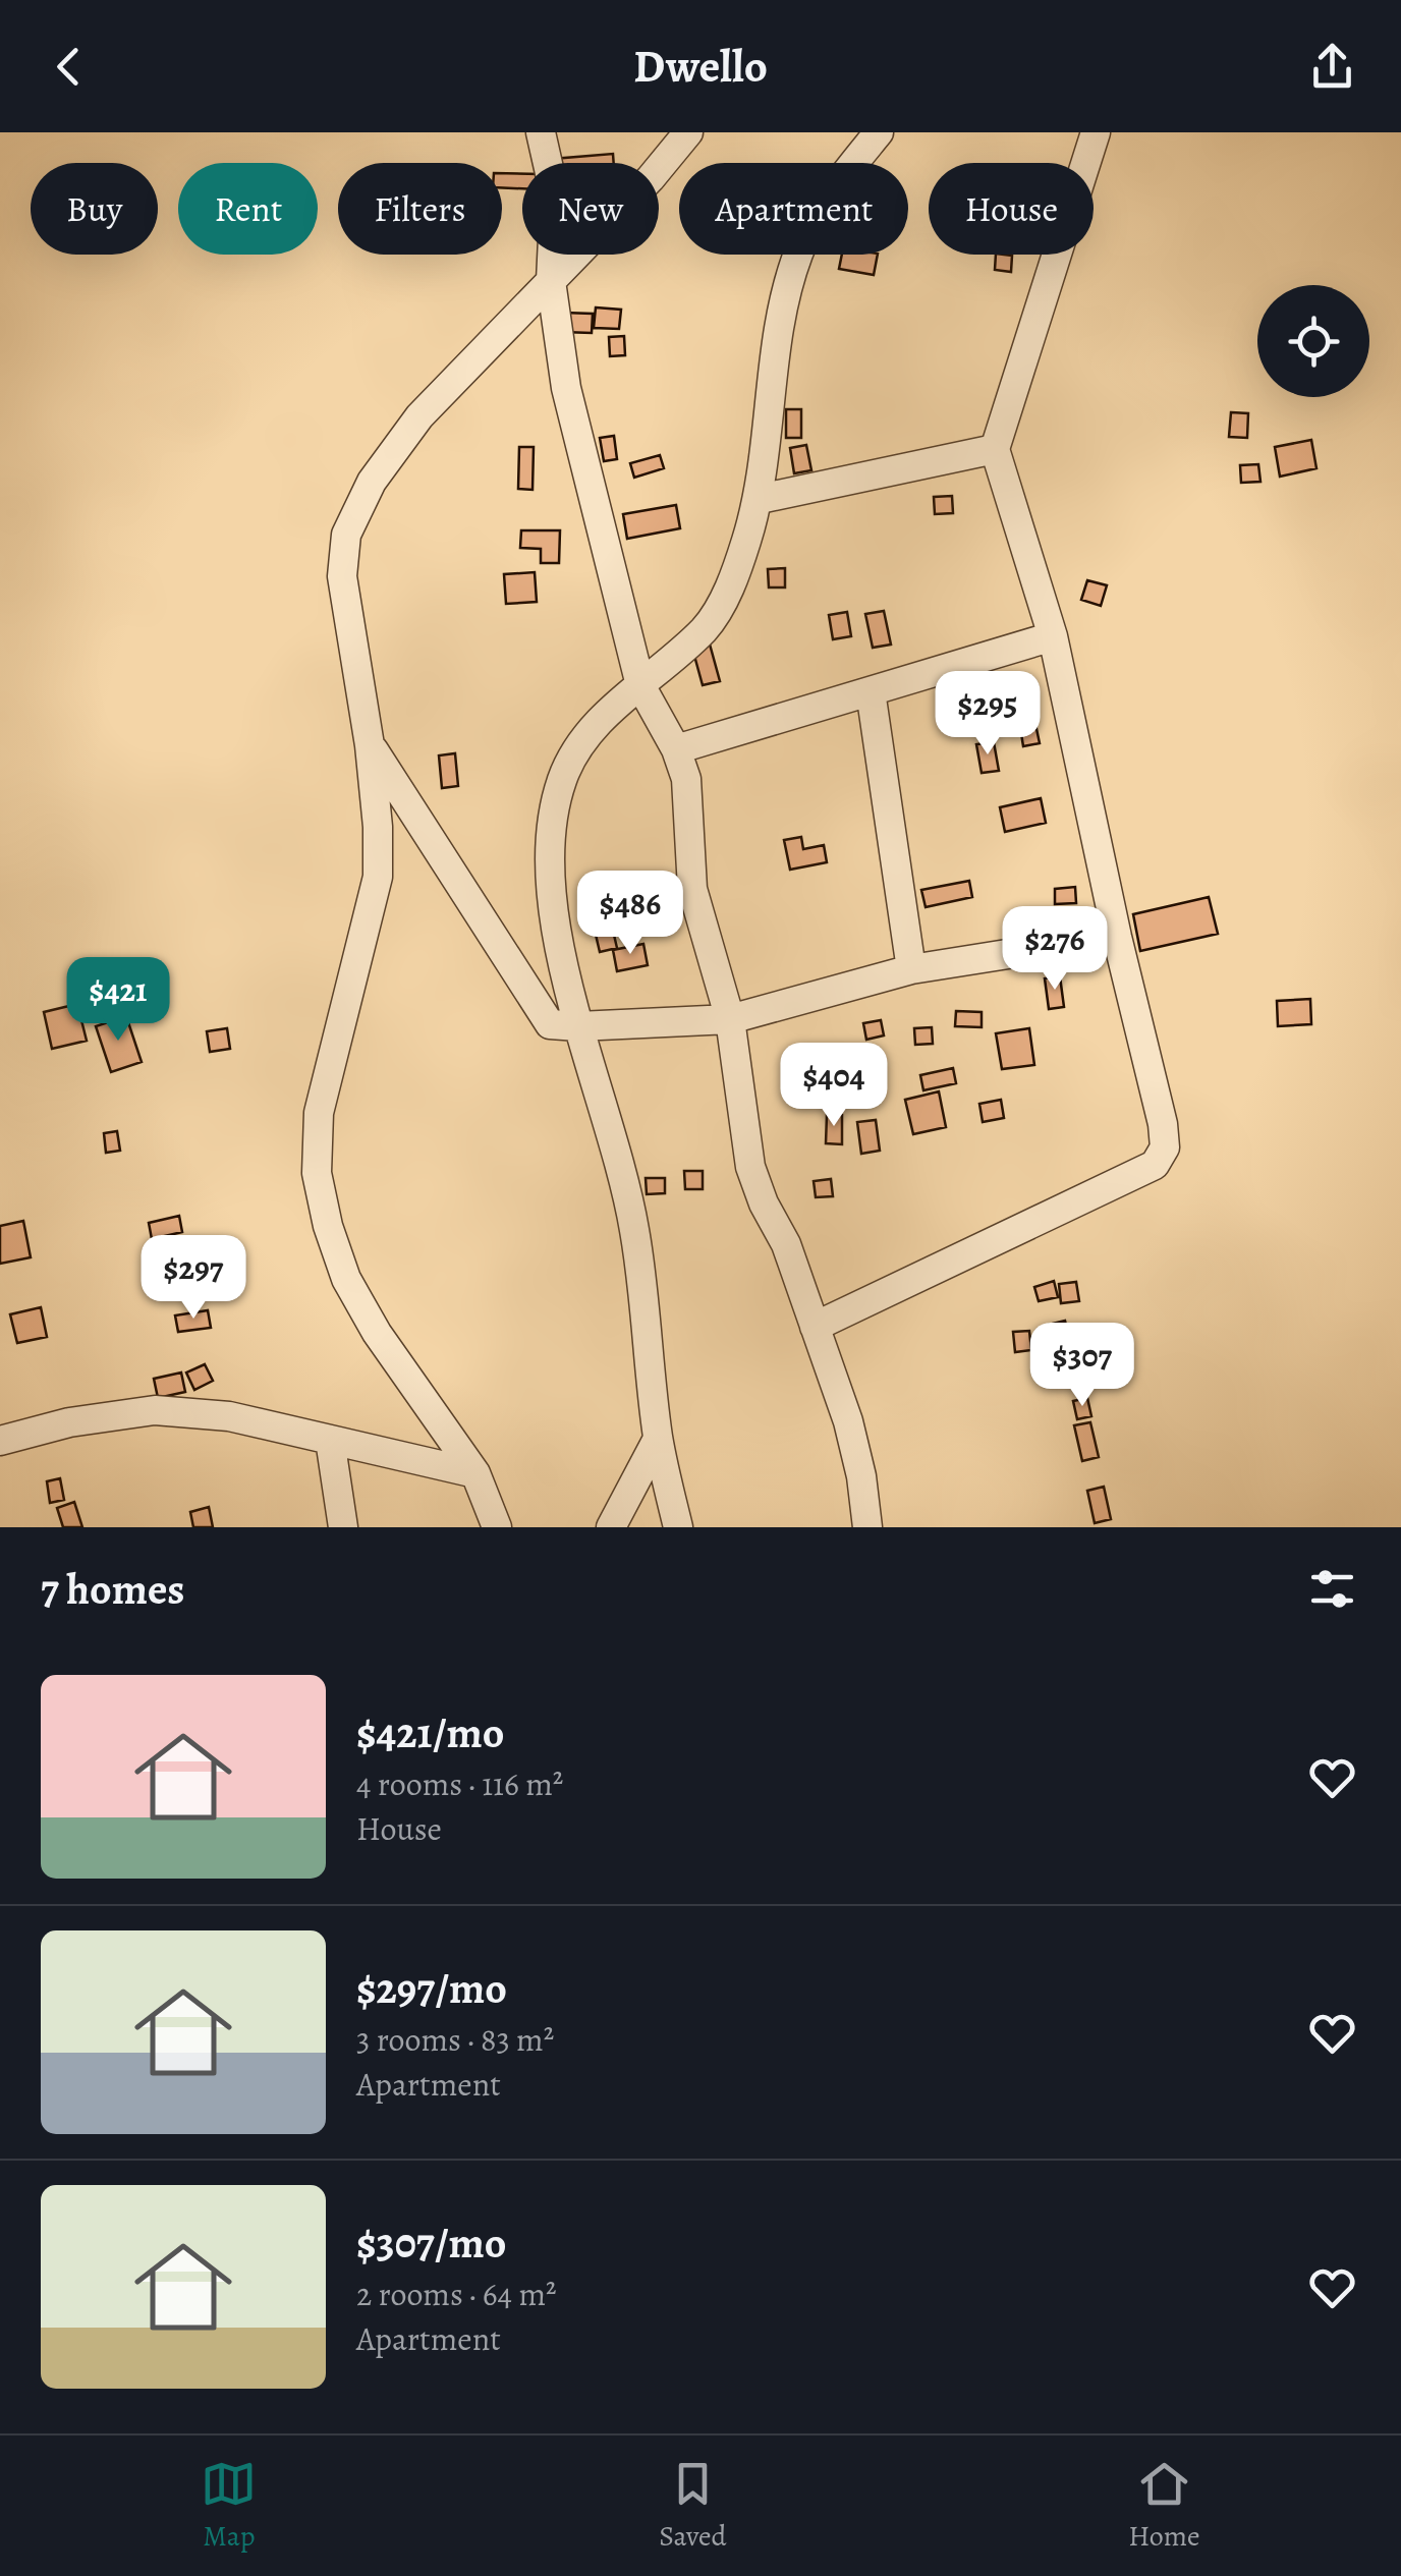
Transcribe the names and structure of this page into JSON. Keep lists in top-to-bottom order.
{
  "page": {
    "header": "Dwello",
    "chip": [
      "Buy",
      "Rent",
      "Filters",
      "New",
      "Apartment",
      "House"
    ],
    "price": [
      "$295",
      "$486",
      "$276",
      "$421",
      "$404",
      "$297",
      "$307"
    ],
    "heading": "7 homes",
    "list": [
      {
        "name": "$421/mo",
        "note": "4 rooms · 116 m² · House"
      },
      {
        "name": "$297/mo",
        "note": "3 rooms · 83 m² · Apartment"
      },
      {
        "name": "$307/mo",
        "note": "2 rooms · 64 m² · Apartment"
      }
    ],
    "tabs": ["Map", "Saved", "Home"]
  }
}
